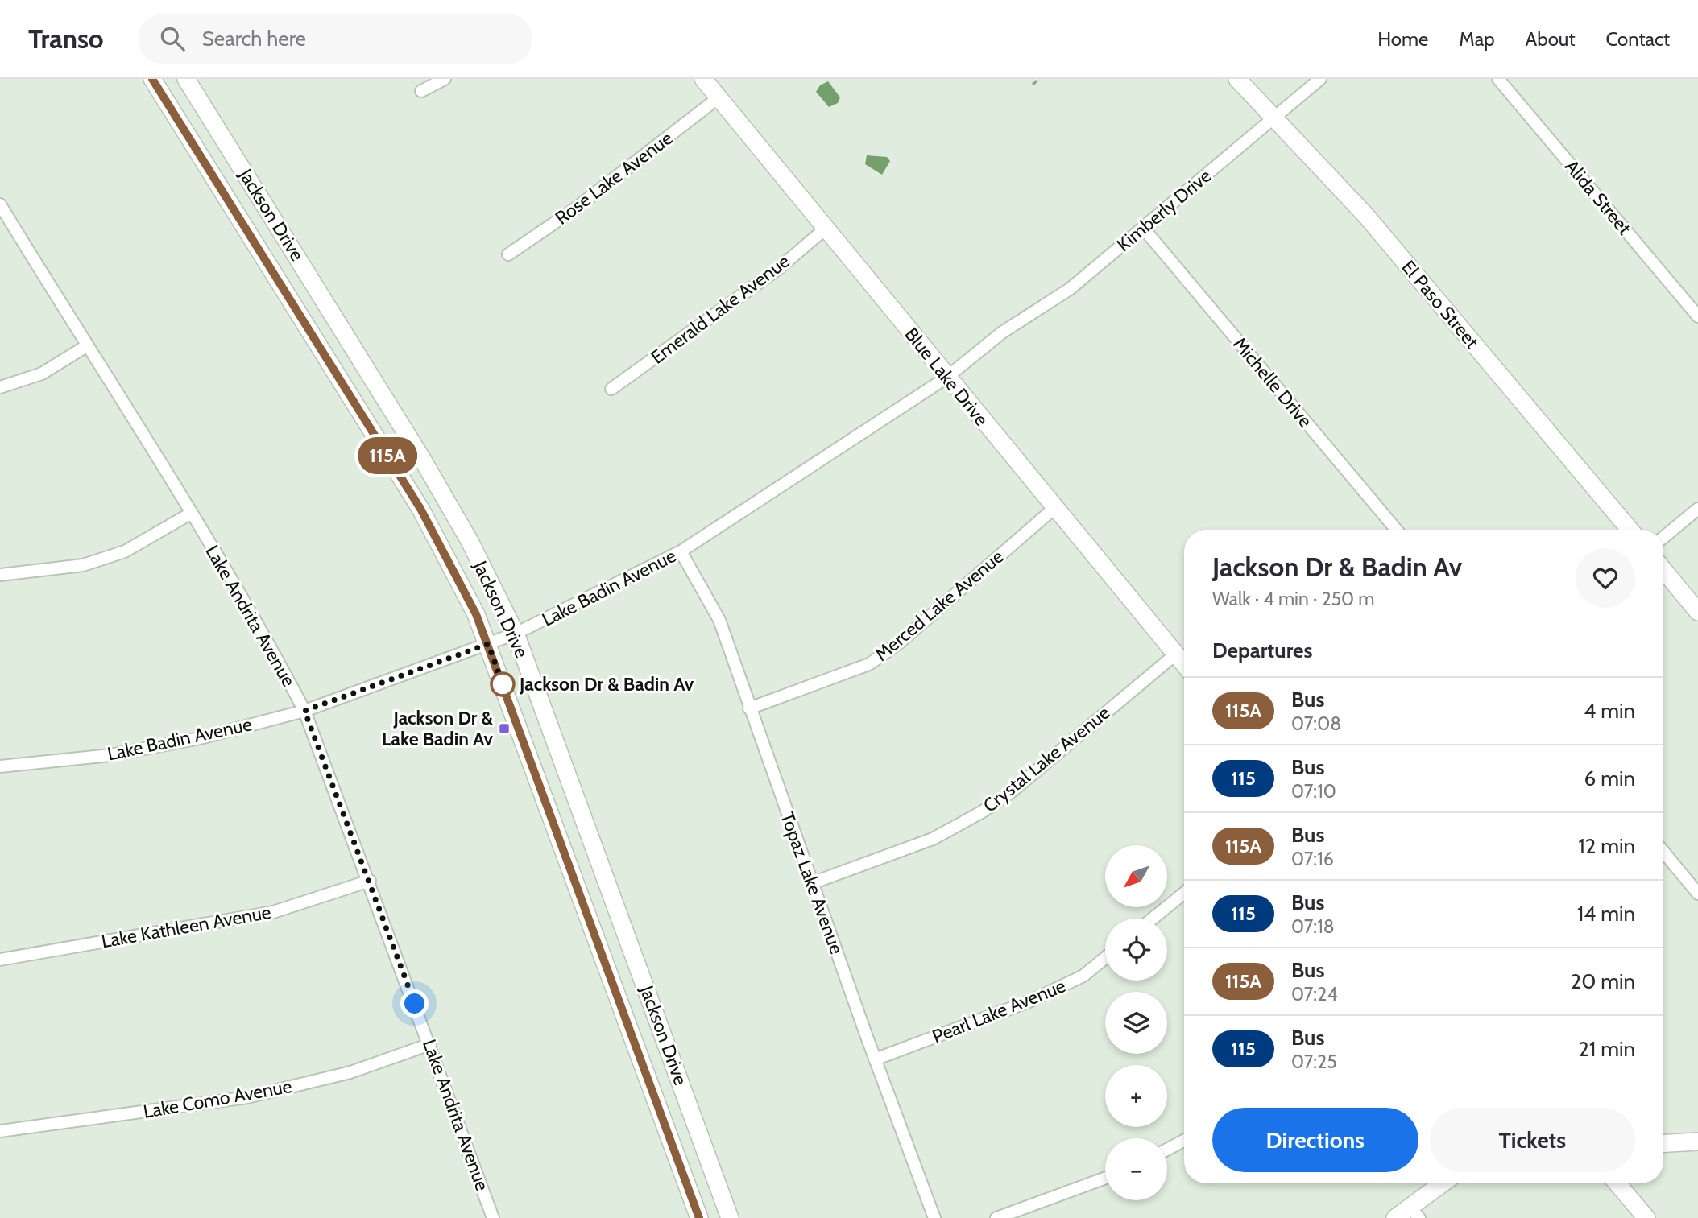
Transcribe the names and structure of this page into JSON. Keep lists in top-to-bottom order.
{
  "streets": {
    "main road": ["Jackson Drive", "El Paso Street", "Blue Lake Drive"],
    "street": [
      "Rose Lake Avenue",
      "Alida Street",
      "Kimberly Drive",
      "Emerald Lake Avenue",
      "Michelle Drive",
      "Lake Badin Avenue",
      "Merced Lake Avenue",
      "Lake Andrita Avenue",
      "Crystal Lake Avenue",
      "Topaz Lake Avenue",
      "Lake Kathleen Avenue",
      "Pearl Lake Avenue",
      "Lake Como Avenue"
    ]
  },
  "crossings": [
    ["Rose Lake Avenue", "Blue Lake Drive"],
    ["Kimberly Drive", "El Paso Street"],
    ["Kimberly Drive", "Michelle Drive"],
    ["Kimberly Drive", "Lake Badin Avenue"],
    ["Jackson Drive", "Lake Badin Avenue"],
    ["Emerald Lake Avenue", "Blue Lake Drive"],
    ["Blue Lake Drive", "Lake Badin Avenue"],
    ["Blue Lake Drive", "Merced Lake Avenue"],
    ["Blue Lake Drive", "Crystal Lake Avenue"],
    ["Lake Badin Avenue", "Lake Andrita Avenue"],
    ["Lake Badin Avenue", "Topaz Lake Avenue"],
    ["Merced Lake Avenue", "Topaz Lake Avenue"],
    ["Lake Andrita Avenue", "Lake Kathleen Avenue"],
    ["Lake Andrita Avenue", "Lake Como Avenue"],
    ["Crystal Lake Avenue", "Topaz Lake Avenue"],
    ["Topaz Lake Avenue", "Pearl Lake Avenue"]
  ],
  "places": {
    "other": ["Jackson Dr & Badin Av"],
    "transit": ["Jackson Dr & Lake Badin Av"]
  },
  "lines": ["bus line 115A"],
  "north": "bottom left",
  "page": {
    "header": "Transo",
    "search": "Search here",
    "nav": [
      "Home",
      "Map",
      "About",
      "Contact"
    ],
    "on_map": "115A",
    "heading": [
      ["Jackson Dr & Badin Av", "Walk · 4 min · 250 m"],
      "Departures"
    ],
    "list": [
      {
        "mark": "115A",
        "name": "Bus",
        "note": "07:08",
        "value": "4 min"
      },
      {
        "mark": "115",
        "name": "Bus",
        "note": "07:10",
        "value": "6 min"
      },
      {
        "mark": "115A",
        "name": "Bus",
        "note": "07:16",
        "value": "12 min"
      },
      {
        "mark": "115",
        "name": "Bus",
        "note": "07:18",
        "value": "14 min"
      },
      {
        "mark": "115A",
        "name": "Bus",
        "note": "07:24",
        "value": "20 min"
      },
      {
        "mark": "115",
        "name": "Bus",
        "note": "07:25",
        "value": "21 min"
      }
    ],
    "map_buttons": ["+", "−"],
    "buttons": ["Directions", "Tickets"]
  }
}
